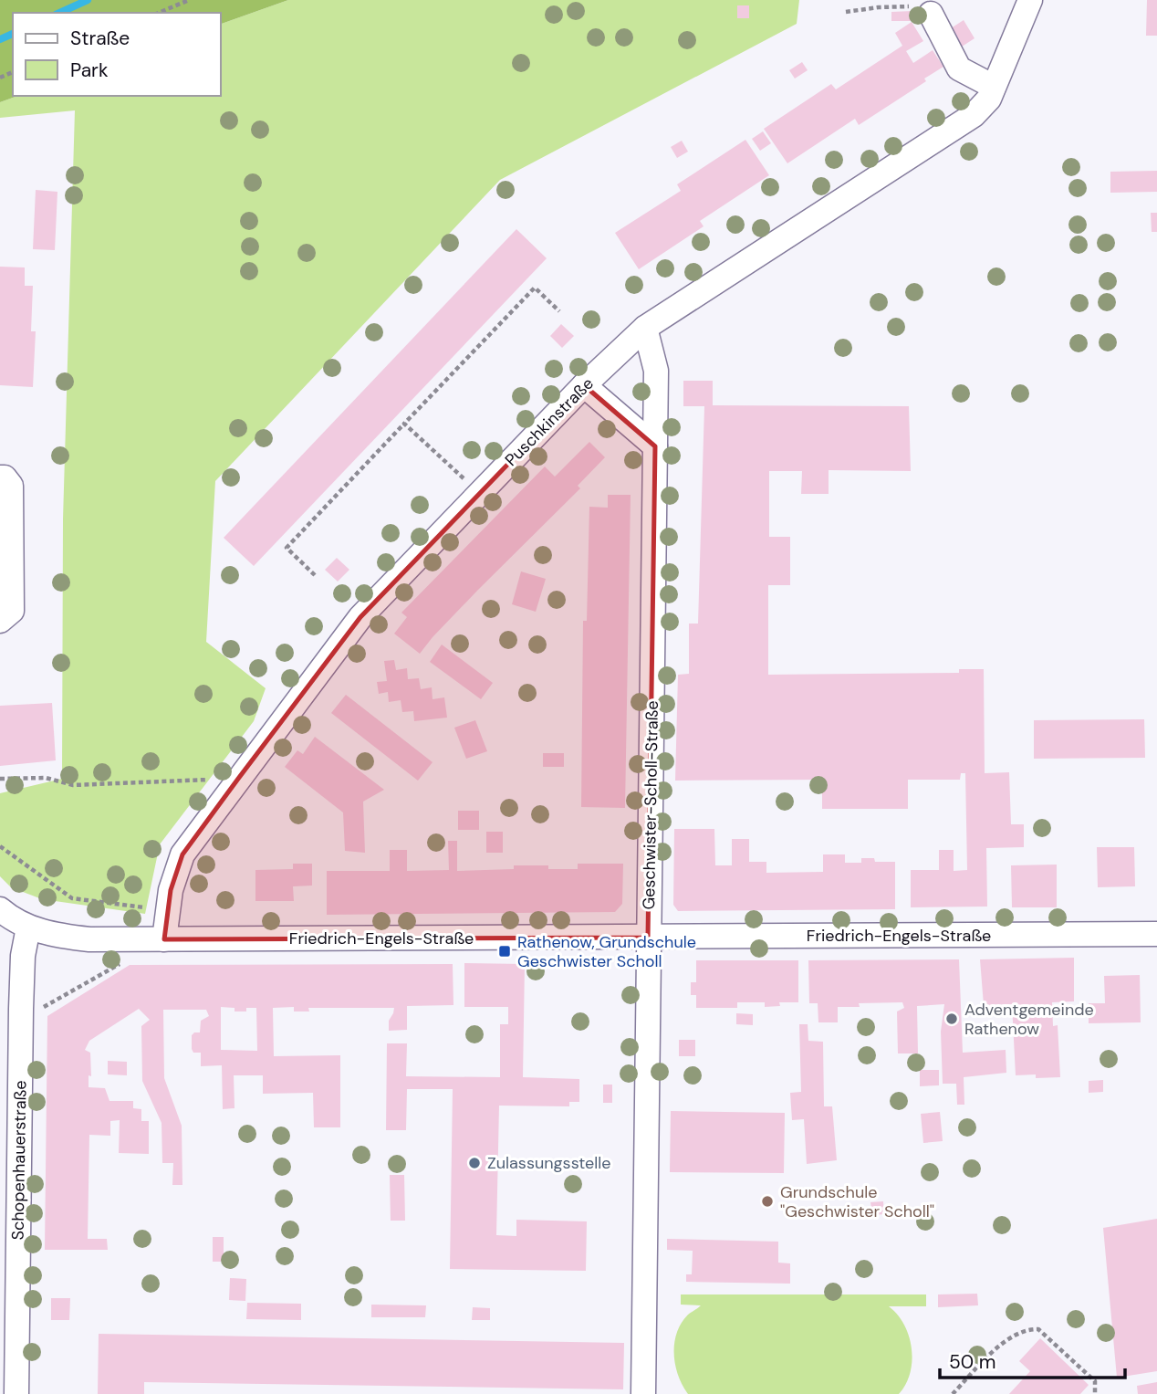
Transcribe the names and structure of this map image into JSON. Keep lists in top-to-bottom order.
{
  "streets": {
    "street": [
      "Puschkinstraße",
      "Geschwister-Scholl-Straße",
      "Friedrich-Engels-Straße",
      "Schopenhauerstraße"
    ]
  },
  "crossings": [
    ["Puschkinstraße", "Geschwister-Scholl-Straße"],
    ["Puschkinstraße", "Friedrich-Engels-Straße"],
    ["Geschwister-Scholl-Straße", "Friedrich-Engels-Straße"],
    ["Friedrich-Engels-Straße", "Schopenhauerstraße"]
  ],
  "places": {
    "transit": ["Rathenow, Grundschule Geschwister Scholl"],
    "other": ["Adventgemeinde Rathenow", "Zulassungsstelle", "Grundschule \"Geschwister Scholl\""]
  },
  "legend": ["Straße", "Park"],
  "scale_bar": "50 m"
}
